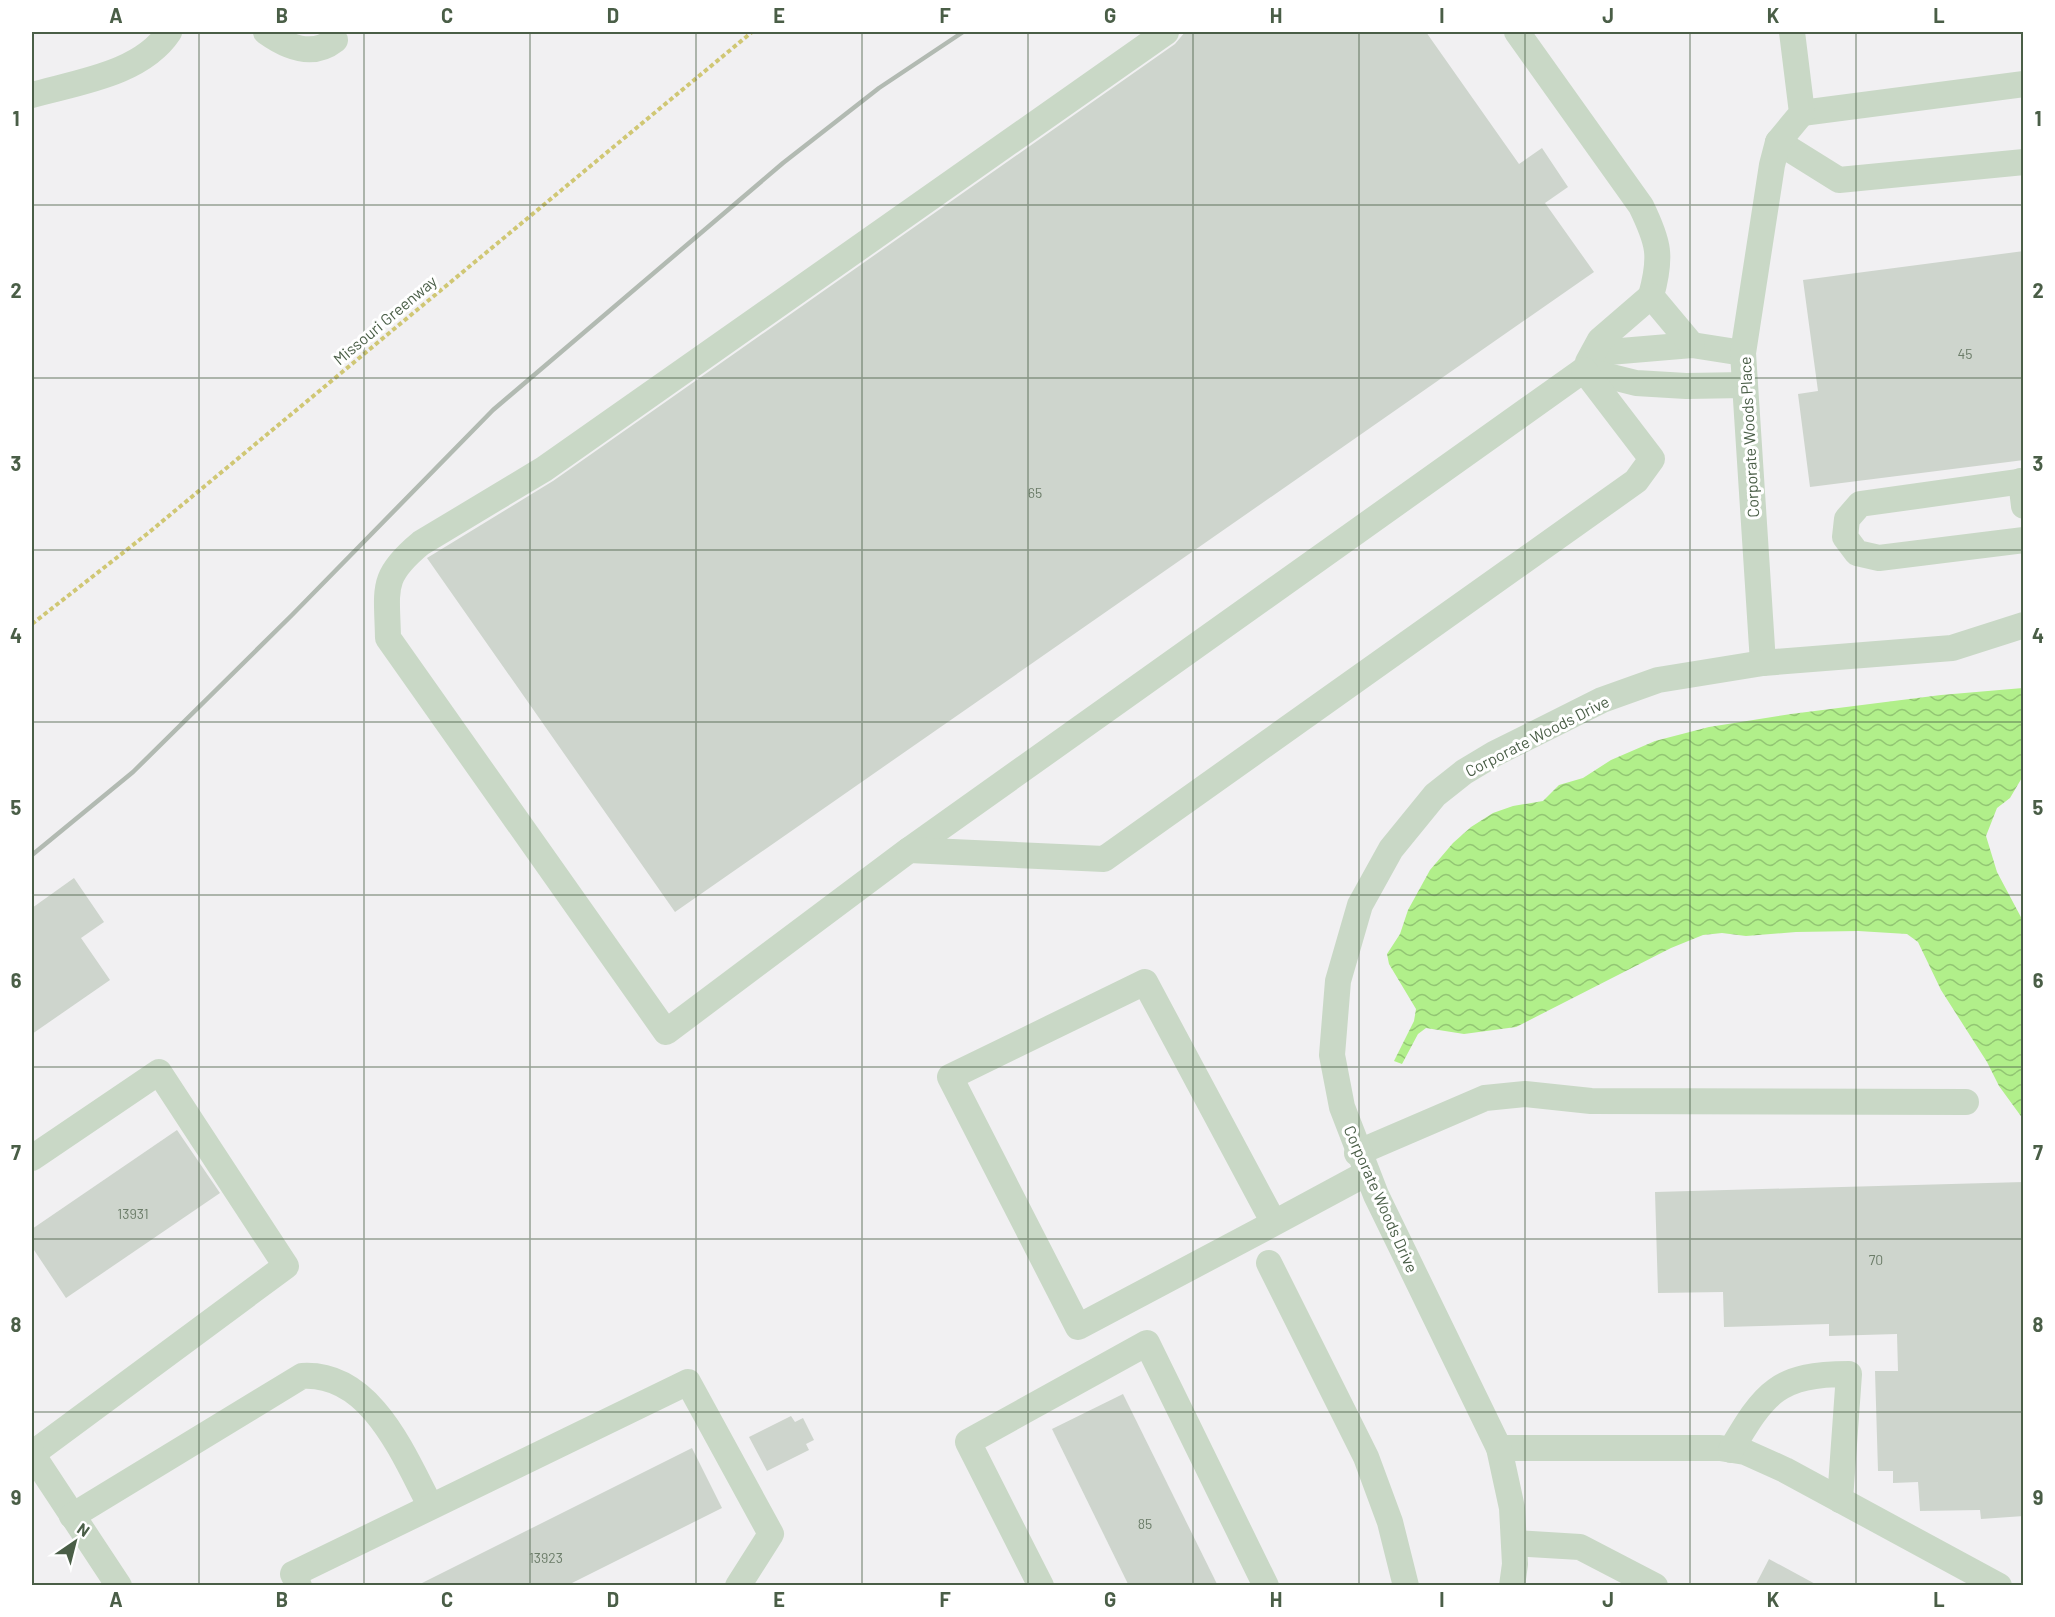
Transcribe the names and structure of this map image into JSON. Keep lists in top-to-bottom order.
{
  "streets": {
    "street": ["Corporate Woods Place", "Corporate Woods Drive"],
    "path": ["Missouri Greenway"]
  },
  "crossings": [
    ["Corporate Woods Place", "Corporate Woods Drive"]
  ],
  "house_numbers": [
    "45",
    "65",
    "13931",
    "70",
    "85",
    "13923"
  ],
  "north": "top right",
  "grid": {
    "columns": [
      "A",
      "B",
      "C",
      "D",
      "E",
      "F",
      "G",
      "H",
      "I",
      "J",
      "K",
      "L"
    ],
    "rows": [
      "1",
      "2",
      "3",
      "4",
      "5",
      "6",
      "7",
      "8",
      "9"
    ]
  }
}
